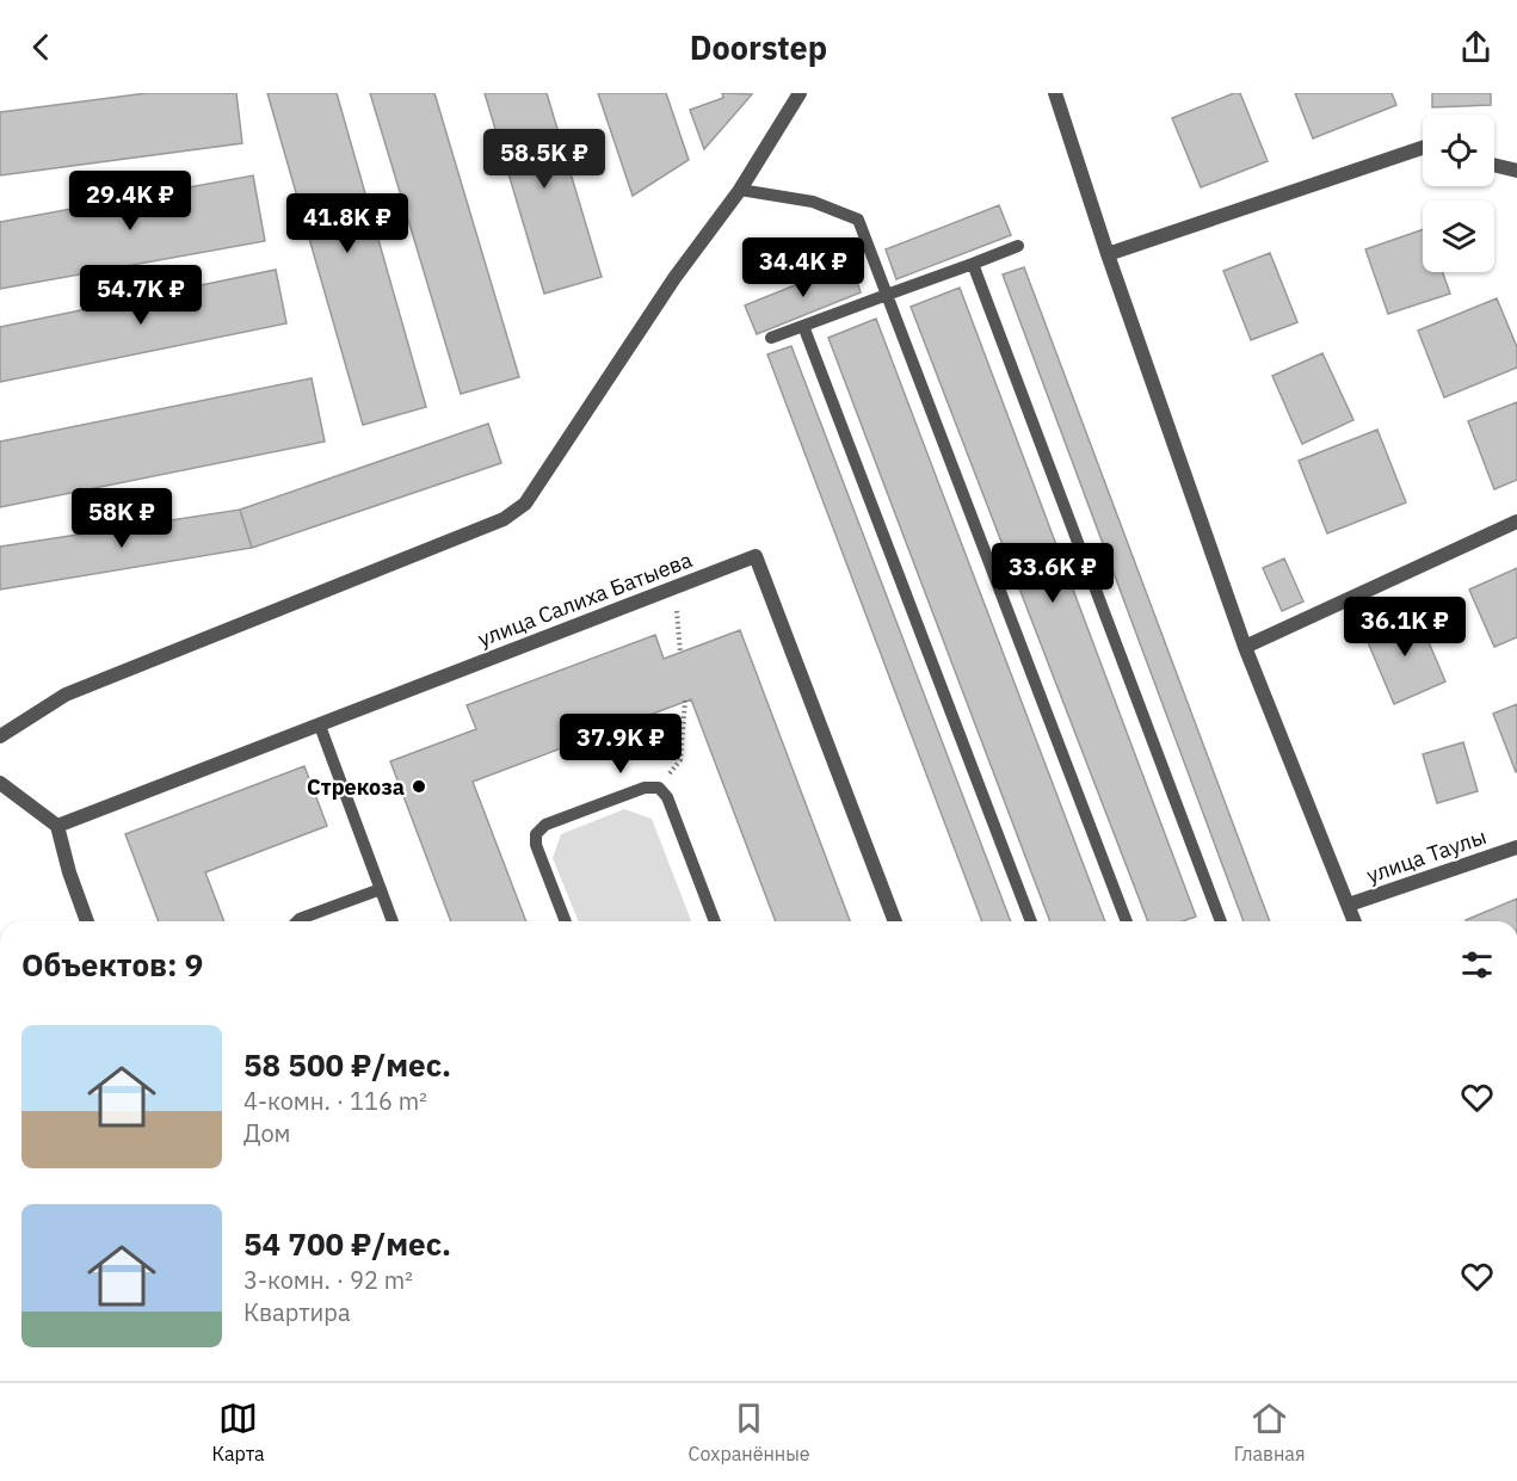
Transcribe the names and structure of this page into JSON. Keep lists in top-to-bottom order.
{
  "streets": {
    "street": ["улица Салиха Батыева", "улица Таулы"]
  },
  "places": ["Стрекоза"],
  "page": {
    "header": "Doorstep",
    "price": [
      "58.5K ₽",
      "29.4K ₽",
      "41.8K ₽",
      "34.4K ₽",
      "54.7K ₽",
      "58K ₽",
      "33.6K ₽",
      "36.1K ₽",
      "37.9K ₽"
    ],
    "heading": "Объектов: 9",
    "list": [
      {
        "name": "58 500 ₽/мес.",
        "note": "4-комн. · 116 m² · Дом"
      },
      {
        "name": "54 700 ₽/мес.",
        "note": "3-комн. · 92 m² · Квартира"
      }
    ],
    "tabs": ["Карта", "Сохранённые", "Главная"]
  }
}
